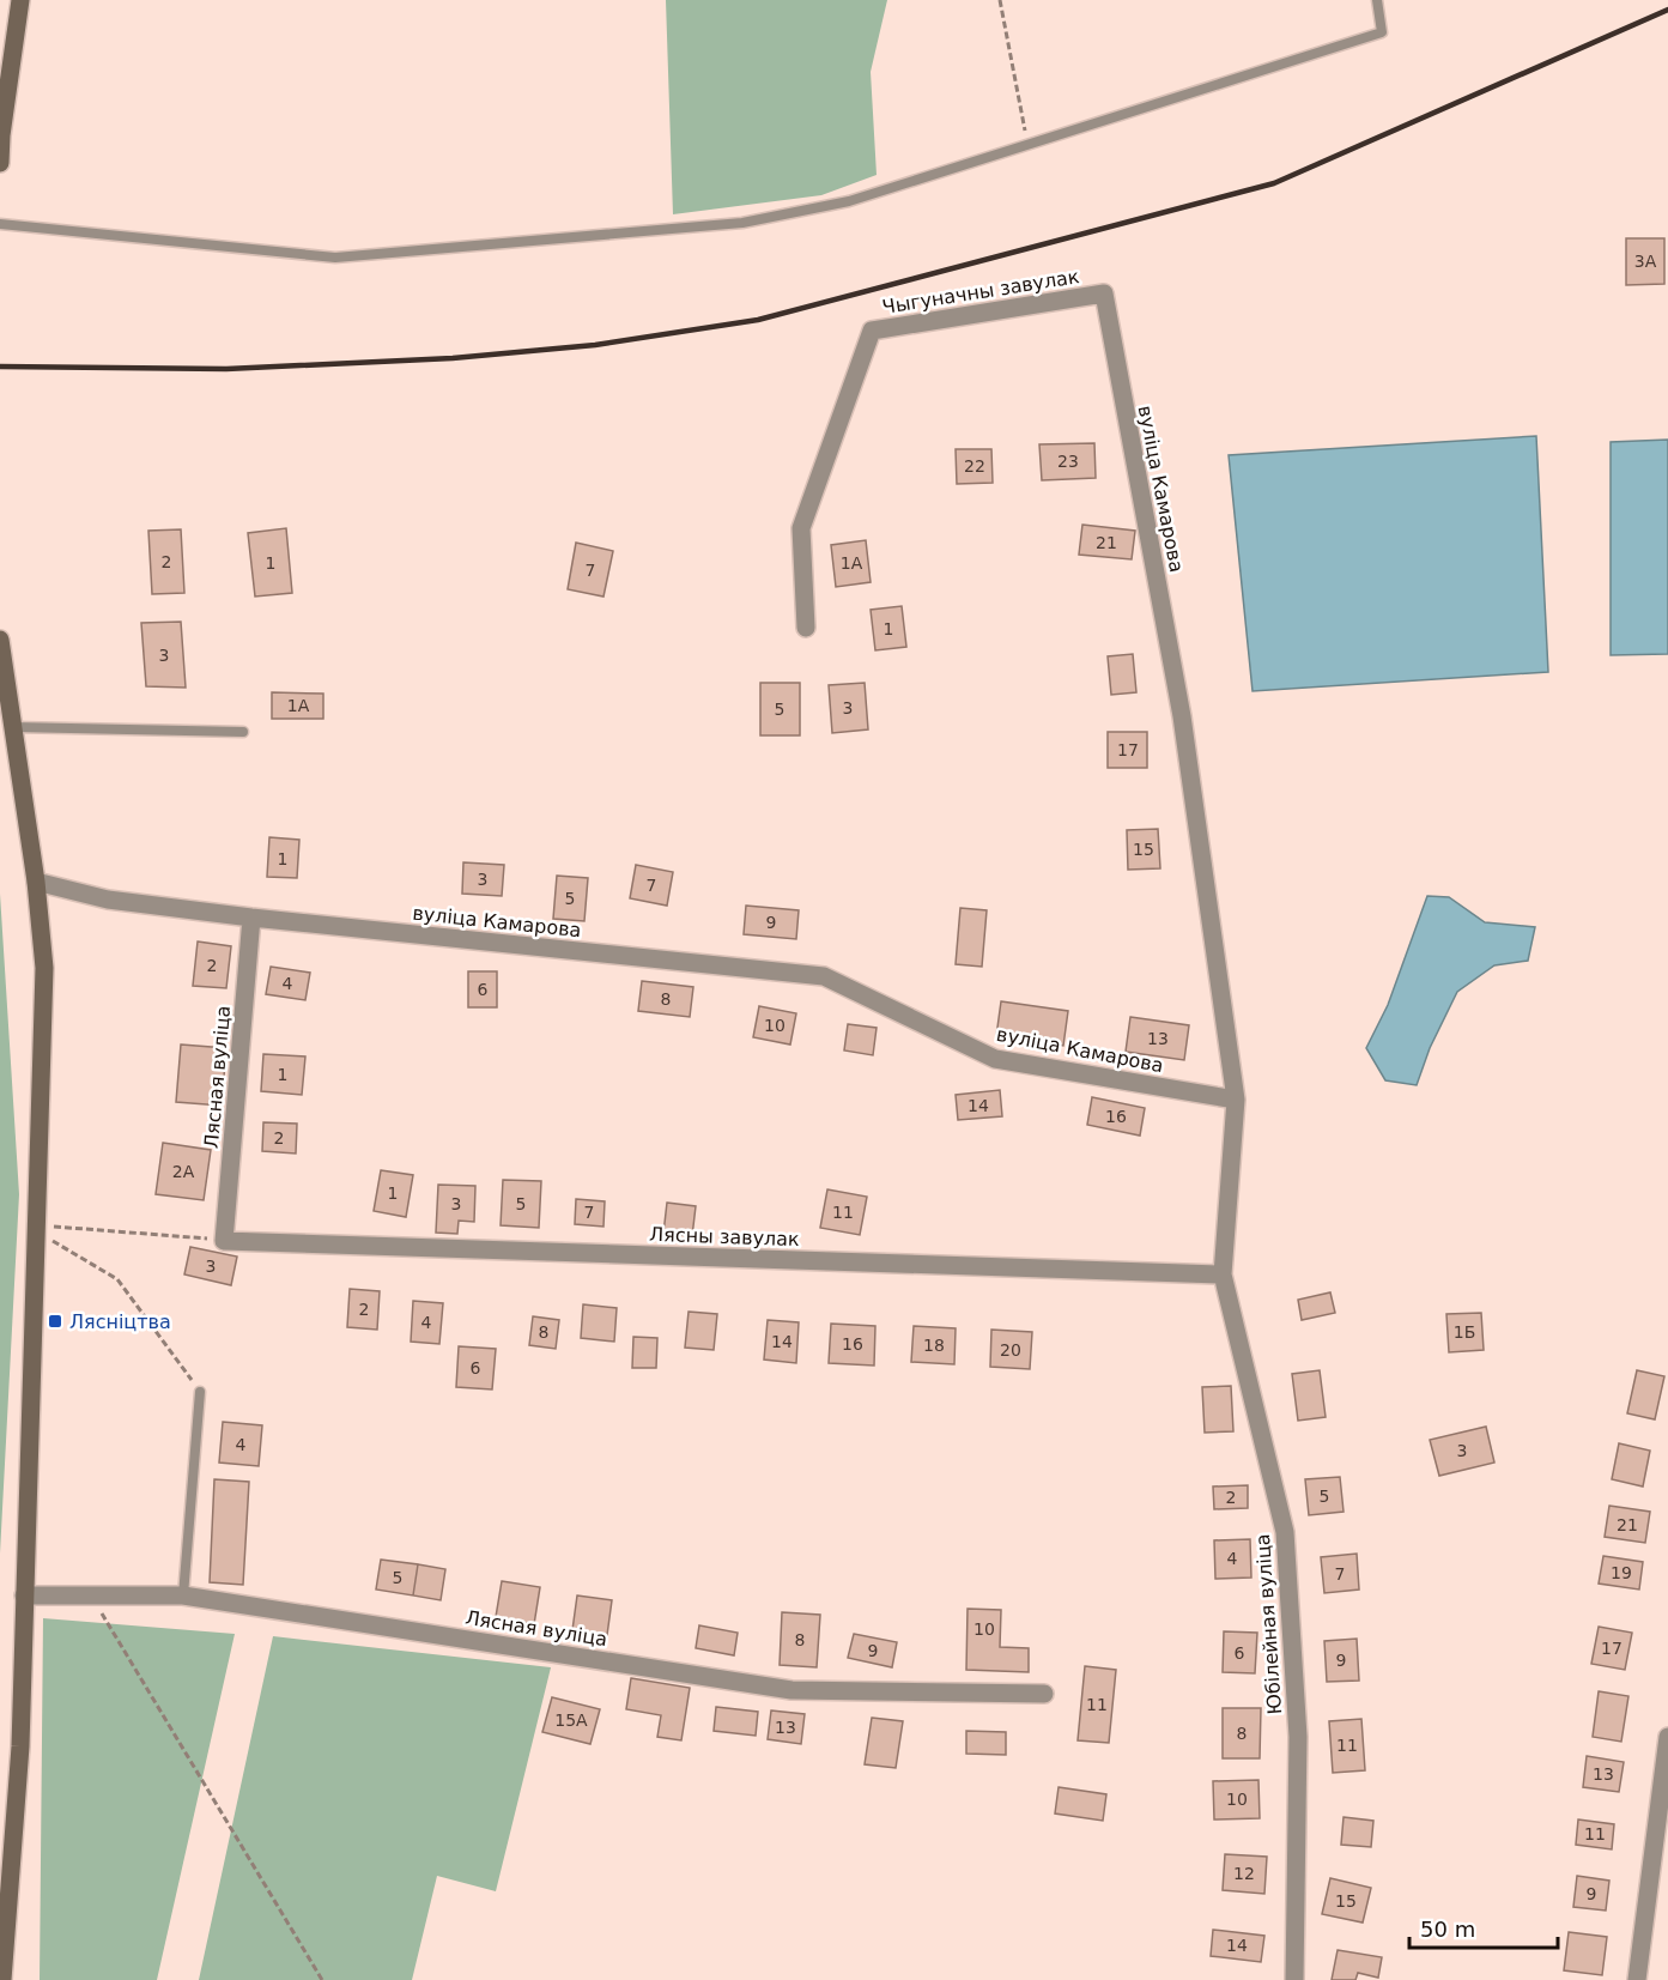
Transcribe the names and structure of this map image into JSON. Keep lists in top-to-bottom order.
{
  "streets": {
    "street": [
      "Чыгуначны завулак",
      "вуліца Камарова",
      "Лясная вуліца",
      "Лясны завулак",
      "Юбілейная вуліца"
    ]
  },
  "crossings": [
    ["Чыгуначны завулак", "вуліца Камарова"],
    ["вуліца Камарова", "Лясная вуліца"],
    ["вуліца Камарова", "Юбілейная вуліца"],
    ["Лясная вуліца", "Лясны завулак"],
    ["Лясны завулак", "Юбілейная вуліца"]
  ],
  "places": {
    "transit": ["Лясніцтва"]
  },
  "house_numbers": [
    "3А",
    "23",
    "22",
    "21",
    "2",
    "1",
    "1А",
    "7",
    "1",
    "3",
    "1А",
    "3",
    "5",
    "17",
    "15",
    "1",
    "3",
    "7",
    "5",
    "9",
    "2",
    "4",
    "6",
    "8",
    "10",
    "13",
    "1",
    "14",
    "16",
    "2",
    "2А",
    "1",
    "3",
    "5",
    "7",
    "11",
    "3",
    "2",
    "4",
    "8",
    "1Б",
    "14",
    "16",
    "18",
    "20",
    "6",
    "4",
    "3",
    "5",
    "2",
    "21",
    "4",
    "19",
    "7",
    "5",
    "10",
    "8",
    "17",
    "9",
    "6",
    "9",
    "11",
    "15А",
    "13",
    "8",
    "11",
    "13",
    "10",
    "11",
    "12",
    "9",
    "15",
    "14"
  ],
  "scale_bar": "50 m"
}
